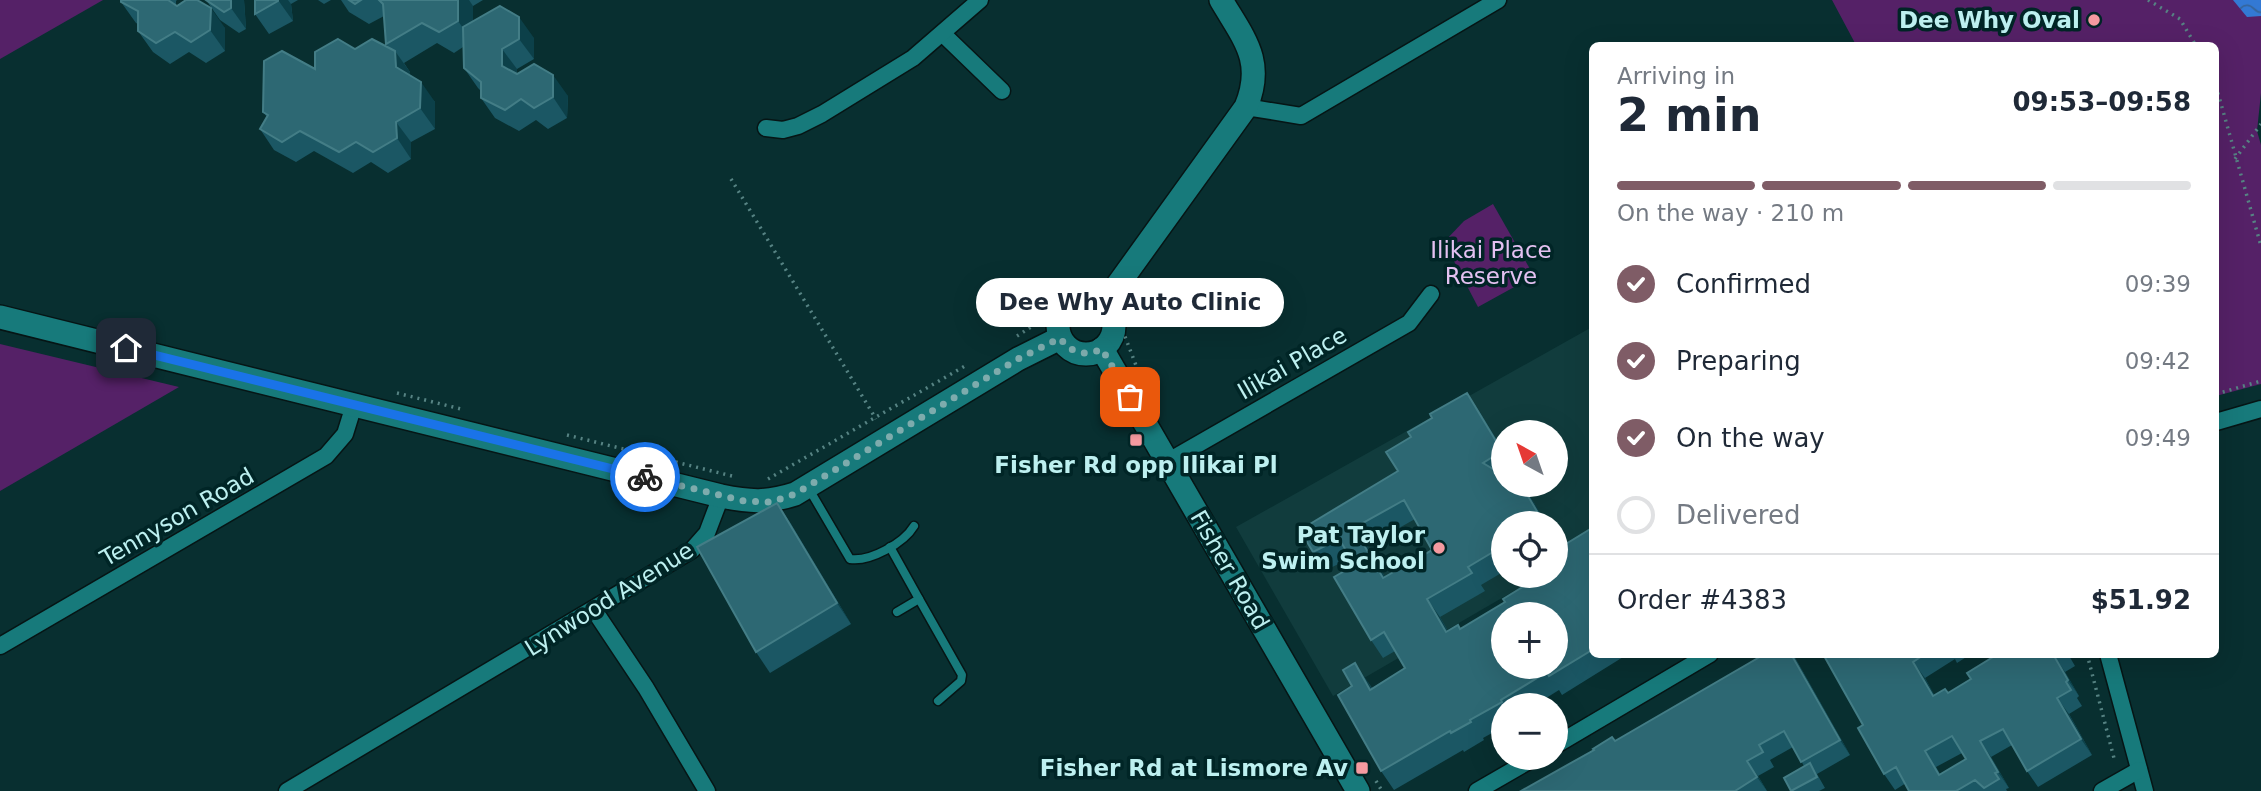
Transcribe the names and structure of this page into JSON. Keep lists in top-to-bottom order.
{
  "streets": {
    "main road": ["Fisher Road"],
    "street": ["Ilikai Place", "Tennyson Road", "Lynwood Avenue"]
  },
  "crossings": [
    ["Ilikai Place", "Fisher Road"]
  ],
  "parks": ["Ilikai Place Reserve"],
  "places": {
    "other": ["Dee Why Oval", "Dee Why Auto Clinic", "Pat Taylor Swim School"],
    "transit": ["Fisher Rd opp Ilikai Pl", "Fisher Rd at Lismore Av"]
  },
  "north": "top left",
  "page": {
    "heading": ["2 min", "Arriving in", "09:53–09:58"],
    "panel": ["Order #4383", "$51.92"],
    "bar": "On the way · 210 m",
    "list": [
      ["Confirmed", "09:39"],
      ["Preparing", "09:42"],
      ["On the way", "09:49"],
      "Delivered"
    ],
    "bubble": "Dee Why Auto Clinic",
    "map_buttons": ["+", "−"]
  }
}
